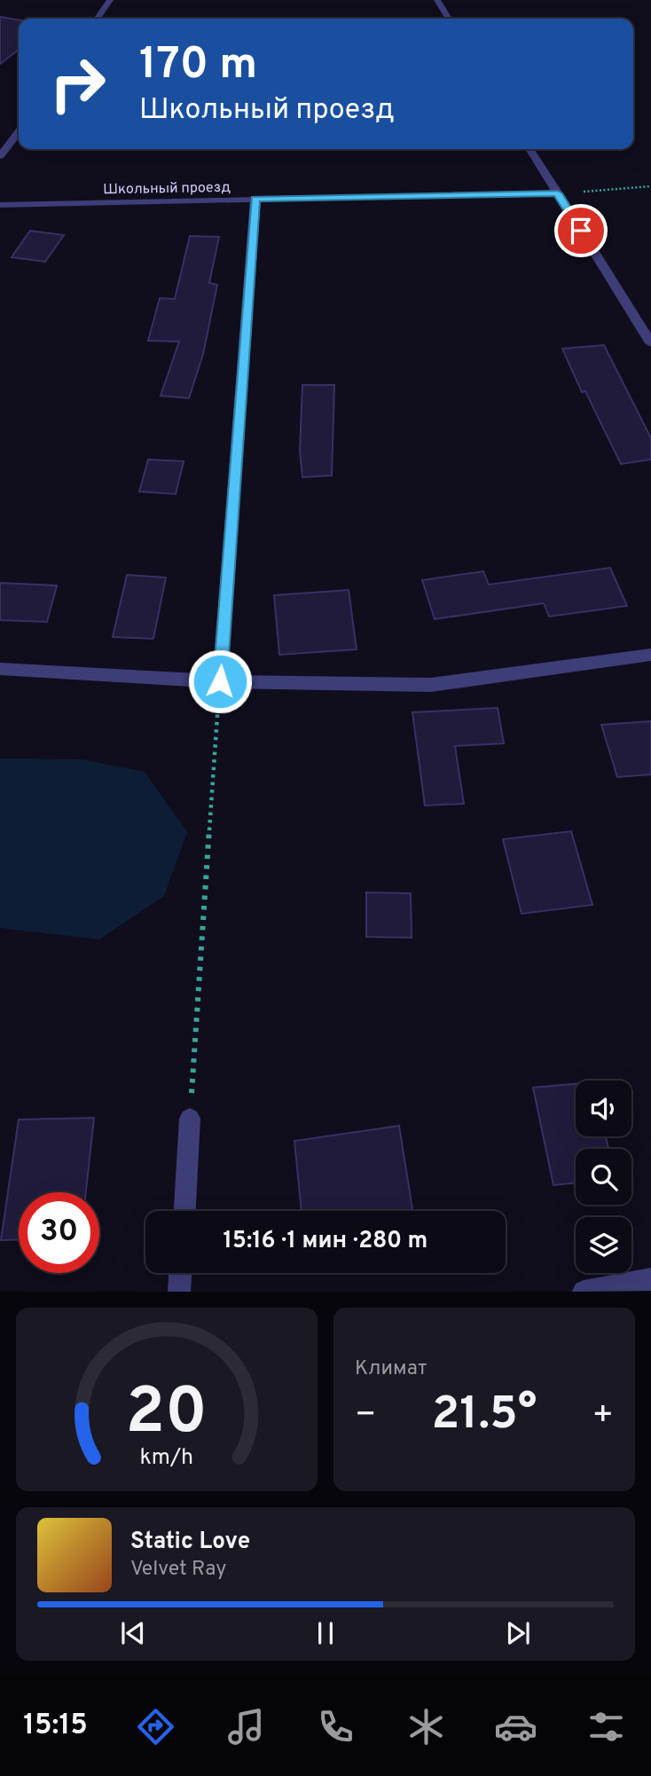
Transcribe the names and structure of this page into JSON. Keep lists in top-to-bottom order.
{
  "streets": {
    "street": ["Школьный проезд"]
  },
  "page": {
    "turn": ["170 m", "Школьный проезд"],
    "limit": "30",
    "trip": "15:16 · 1 мин · 280 m",
    "tile": "Климат",
    "heat": ["−", "21.5°", "+"],
    "song": ["Static Love", "Velvet Ray"],
    "tabs": "15:15",
    "gauge": ["20", "km/h"]
  }
}
